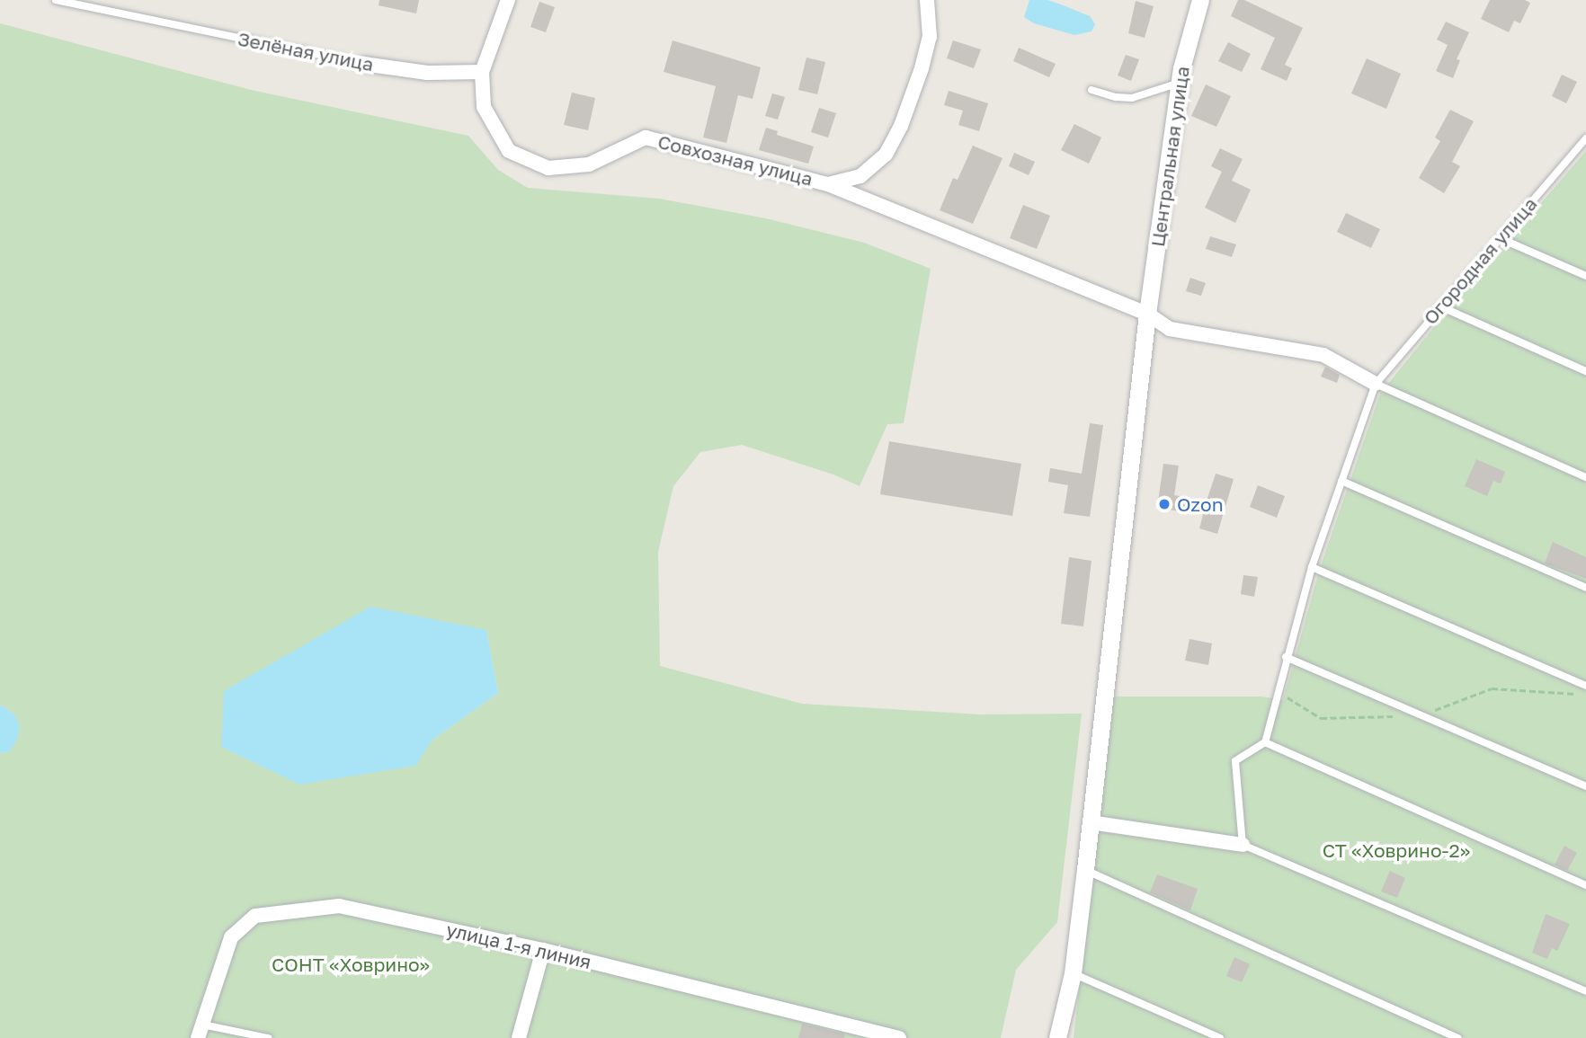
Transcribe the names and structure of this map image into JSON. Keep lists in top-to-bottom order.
{
  "streets": {
    "street": [
      "Зелёная улица",
      "Центральная улица",
      "Совхозная улица",
      "улица 1-я линия"
    ],
    "lane": ["Огородная улица"]
  },
  "crossings": [
    ["Зелёная улица", "Совхозная улица"]
  ],
  "parks": ["СТ «Ховрино-2»", "СОНТ «Ховрино»"],
  "places": ["Ozon"]
}
